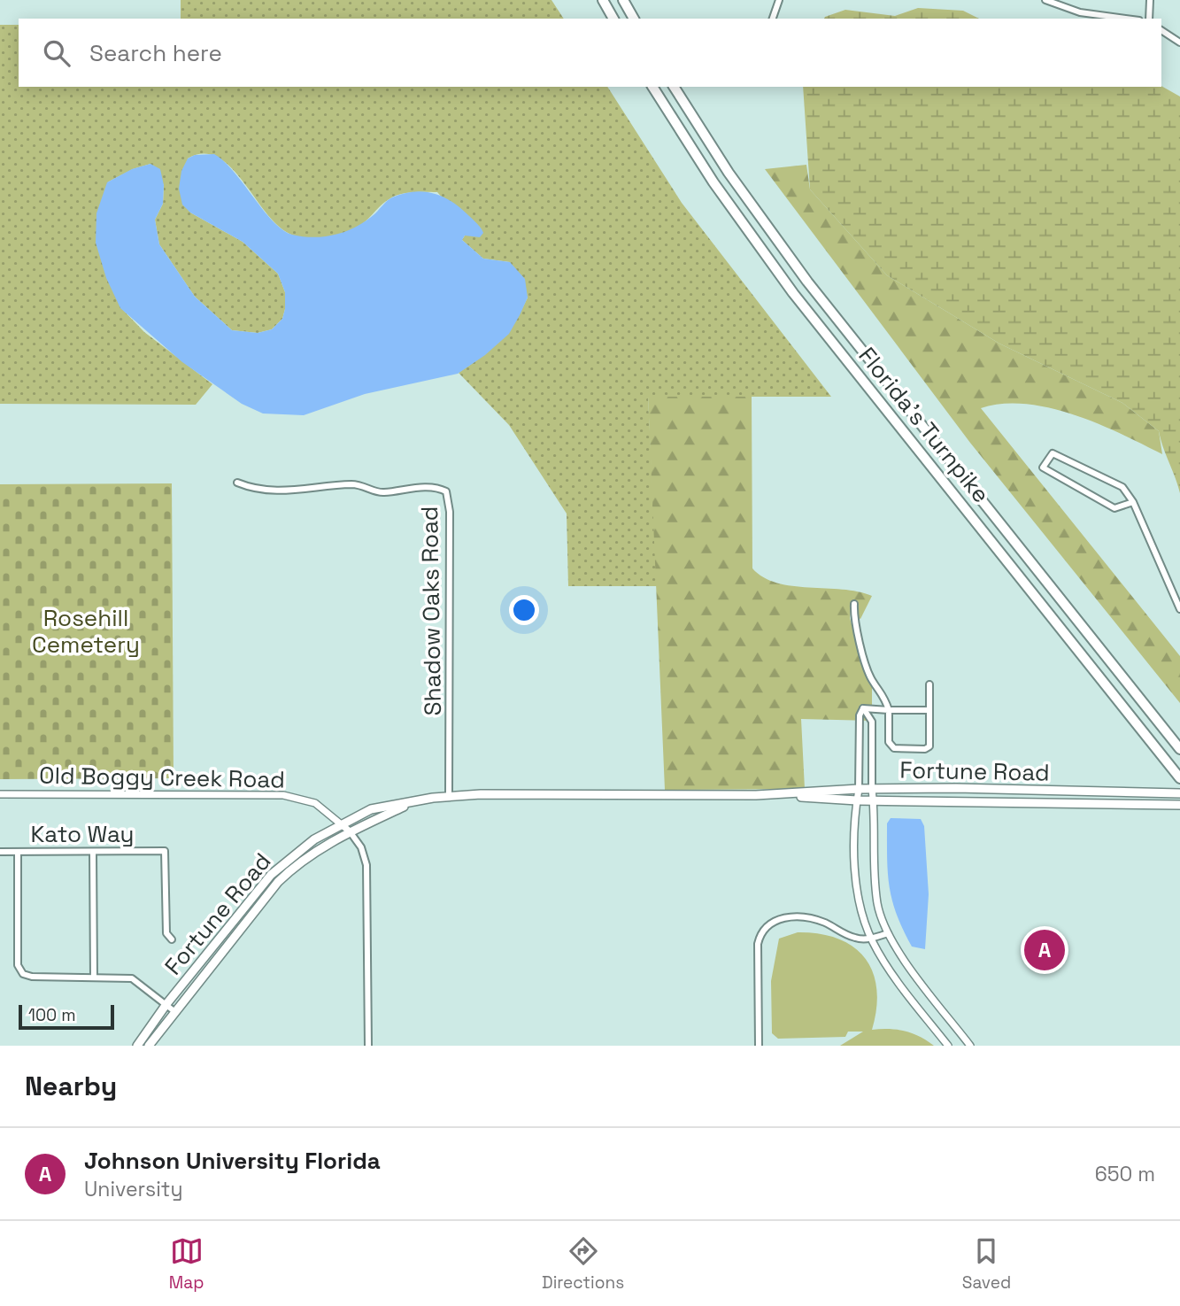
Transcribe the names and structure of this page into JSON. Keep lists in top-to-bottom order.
{
  "streets": {
    "highway": ["Florida's Turnpike"],
    "main road": ["Fortune Road"],
    "street": ["Shadow Oaks Road", "Old Boggy Creek Road", "Kato Way"]
  },
  "crossings": [
    ["Shadow Oaks Road", "Fortune Road"],
    ["Fortune Road", "Old Boggy Creek Road"]
  ],
  "parks": ["Rosehill Cemetery"],
  "scale_bar": "100 m",
  "page": {
    "search": "Search here",
    "pins": "A",
    "scale": "100 m",
    "heading": "Nearby",
    "list": [
      {
        "mark": "A",
        "name": "Johnson University Florida",
        "note": "University",
        "value": "650 m"
      }
    ],
    "nav": ["Map", "Directions", "Saved"]
  }
}
